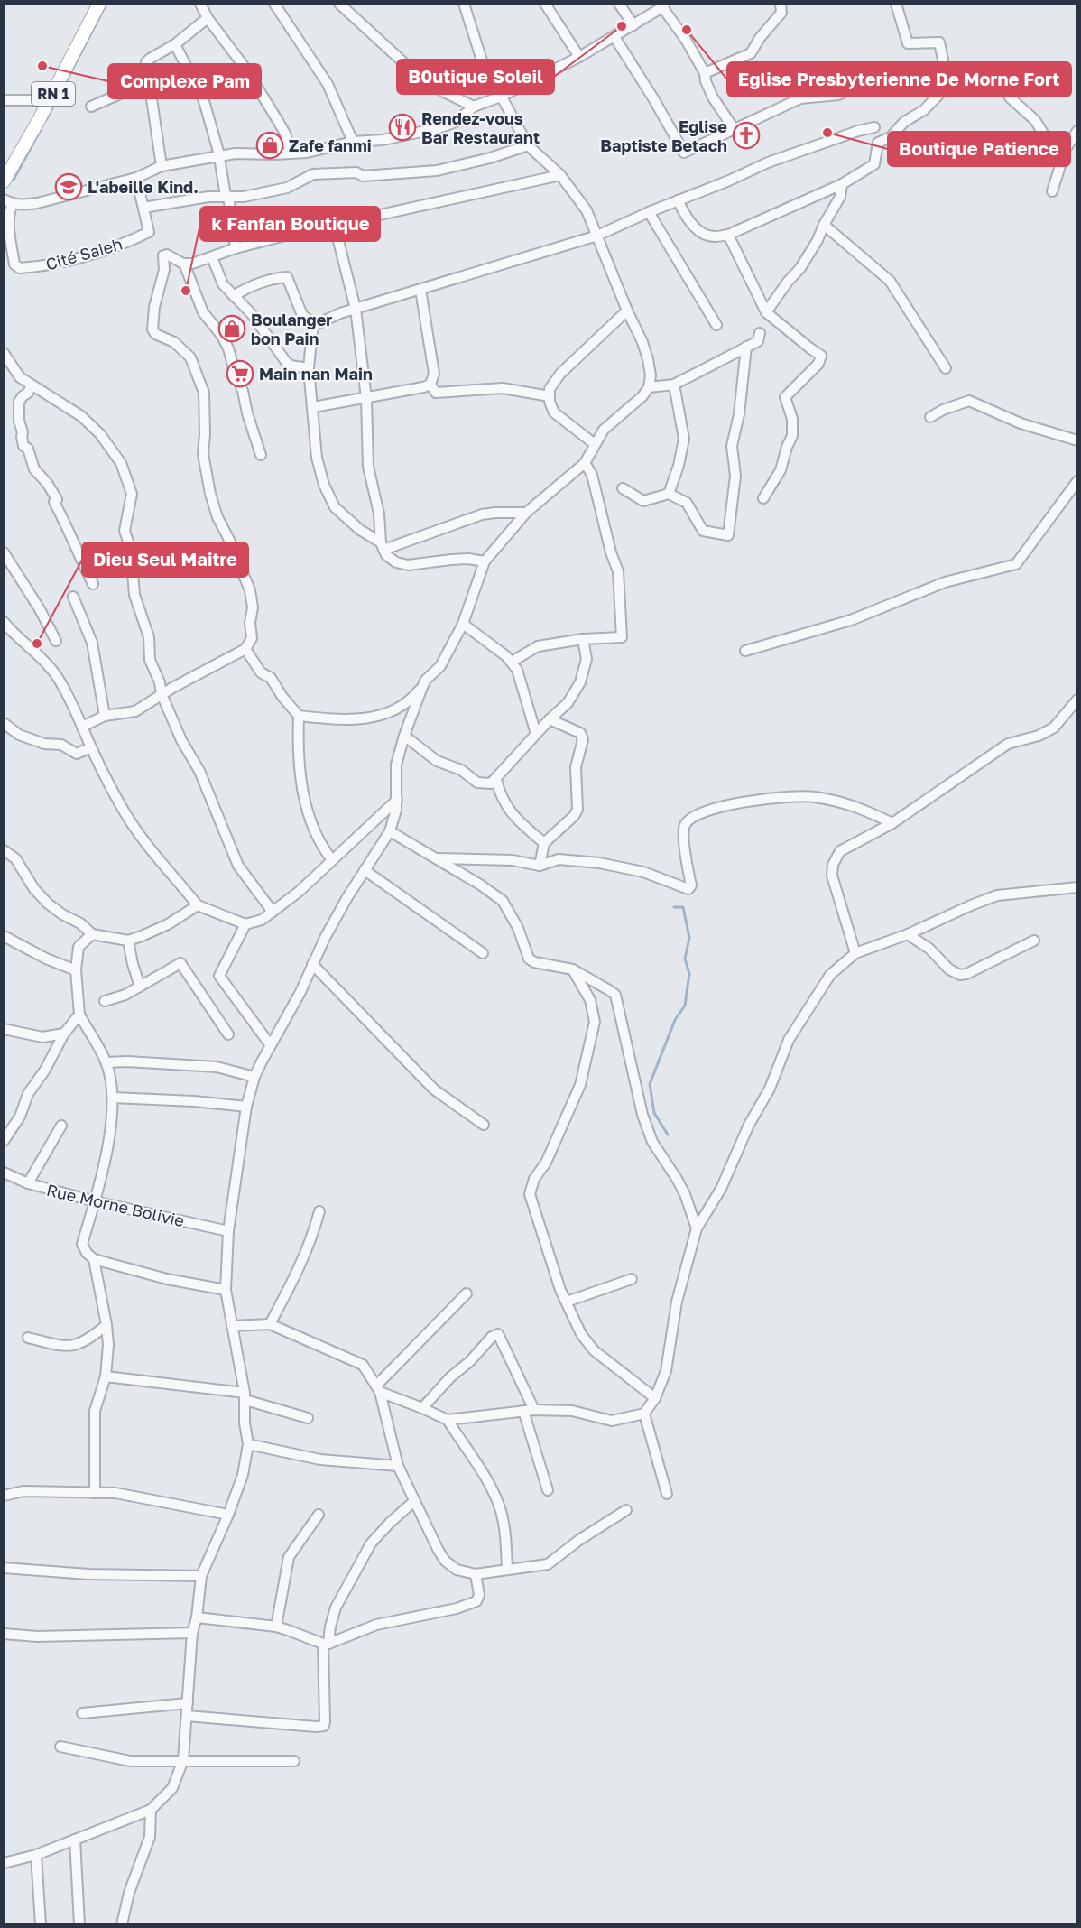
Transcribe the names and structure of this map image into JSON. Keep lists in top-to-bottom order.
{
  "streets": {
    "main road": ["RN 1"],
    "street": ["Cité Saieh", "Rue Morne Bolivie"]
  },
  "places": {
    "other": [
      "B0utique Soleil",
      "Eglise Presbyterienne De Morne Fort",
      "Complexe Pam",
      "Boutique Patience",
      "k Fanfan Boutique",
      "Dieu Seul Maitre"
    ],
    "restaurant": ["Rendez-vous Bar Restaurant"],
    "church": ["Eglise Baptiste Betach"],
    "shop": ["Zafe fanmi", "Boulanger bon Pain"],
    "school or university": ["L'abeille Kind."],
    "supermarket": ["Main nan Main"]
  }
}
